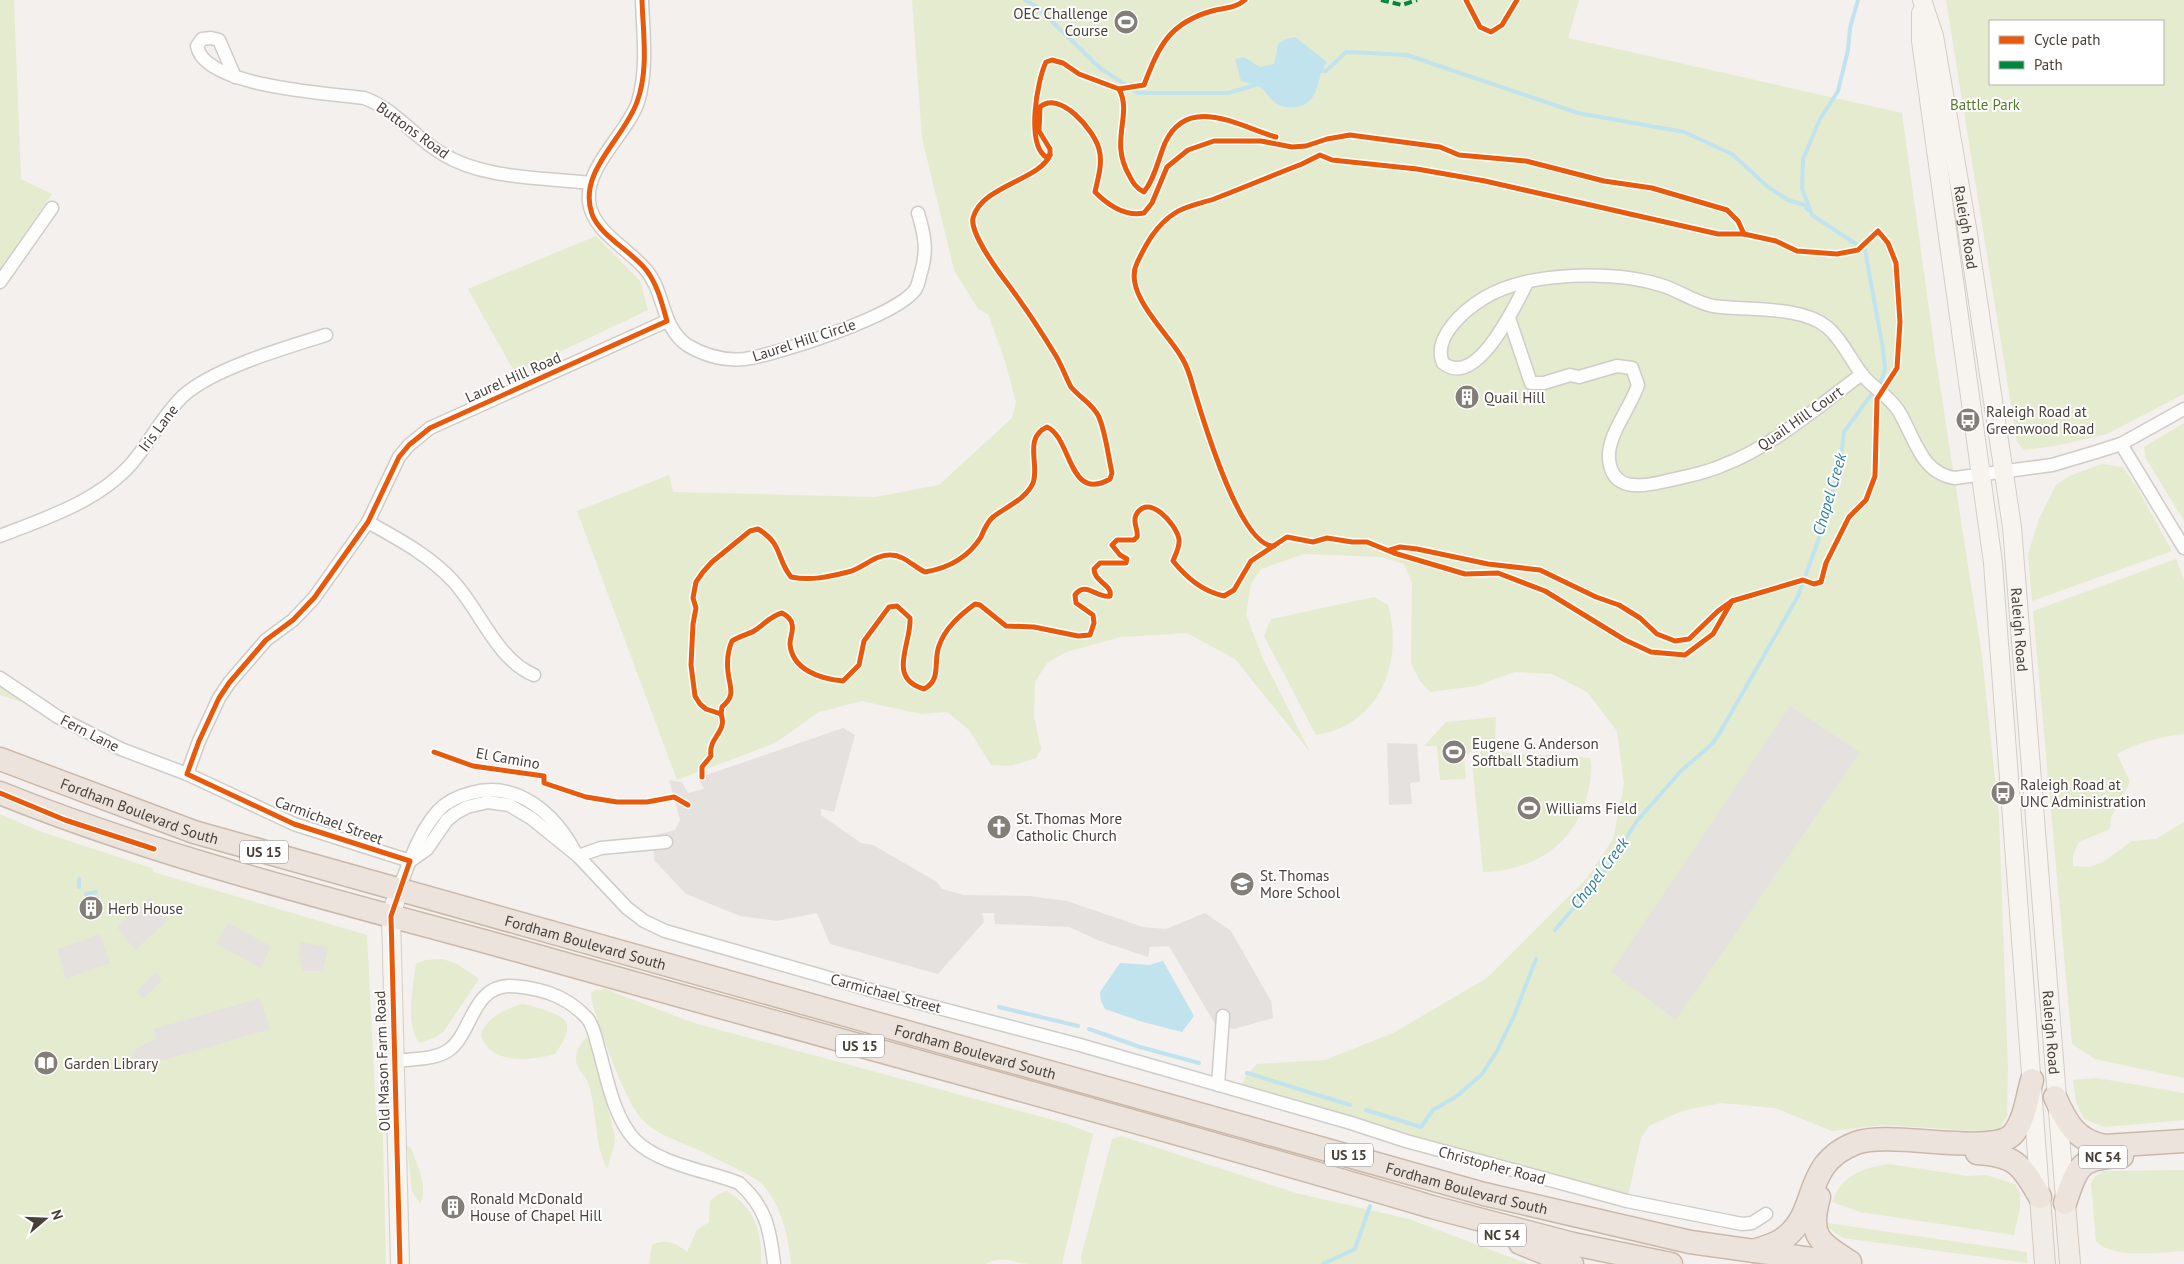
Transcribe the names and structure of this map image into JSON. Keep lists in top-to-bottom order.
{
  "streets": {
    "highway": ["Fordham Boulevard South", "US 15", "NC 54"],
    "main road": ["Raleigh Road", "Old Mason Farm Road"],
    "street": [
      "Buttons Road",
      "Laurel Hill Circle",
      "Laurel Hill Road",
      "Quail Hill Court",
      "Iris Lane",
      "Fern Lane",
      "Carmichael Street",
      "Christopher Road"
    ],
    "cycle path": ["El Camino"]
  },
  "crossings": [
    ["Raleigh Road", "NC 54"],
    ["Laurel Hill Circle", "Laurel Hill Road"],
    ["Laurel Hill Road", "Fern Lane"],
    ["Laurel Hill Road", "Carmichael Street"],
    ["Fern Lane", "Carmichael Street"],
    ["Fordham Boulevard South", "Old Mason Farm Road"],
    ["Fordham Boulevard South", "NC 54"],
    ["Carmichael Street", "Old Mason Farm Road"],
    ["Carmichael Street", "Christopher Road"]
  ],
  "water": ["Chapel Creek"],
  "parks": ["Battle Park"],
  "places": {
    "sports": ["OEC Challenge Course", "Eugene G. Anderson Softball Stadium", "Williams Field"],
    "building": ["Quail Hill", "Herb House", "Ronald McDonald House of Chapel Hill"],
    "bus stop": ["Raleigh Road at Greenwood Road", "Raleigh Road at UNC Administration"],
    "church": ["St. Thomas More Catholic Church"],
    "school or university": ["St. Thomas More School"],
    "library": ["Garden Library"]
  },
  "legend": ["Cycle path", "Path"],
  "north": "right"
}
